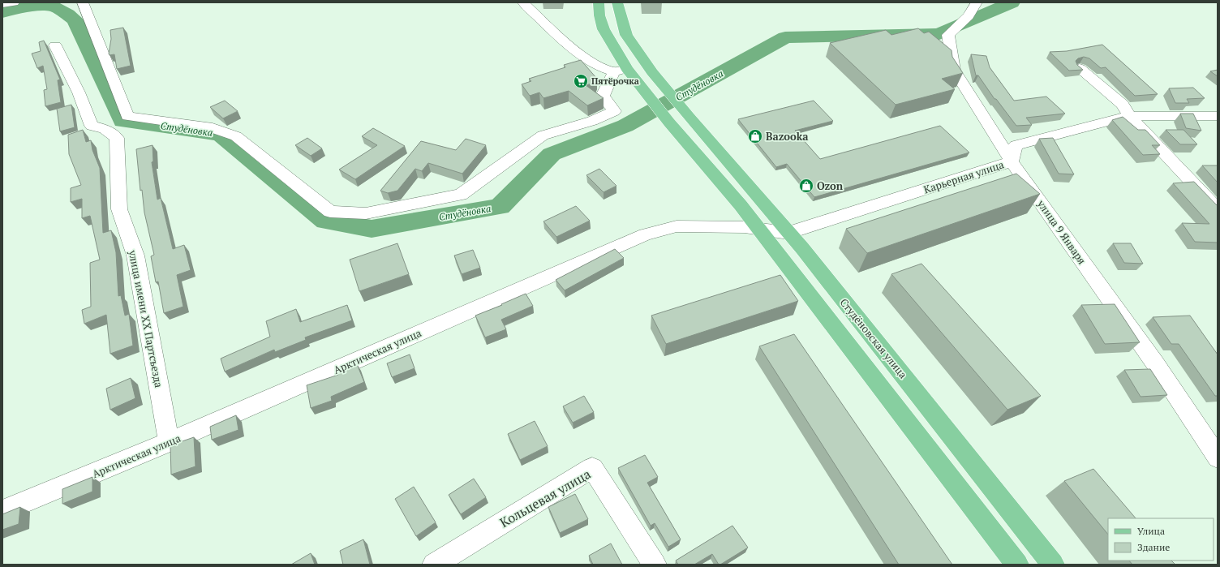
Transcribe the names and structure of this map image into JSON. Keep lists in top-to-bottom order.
{
  "streets": {
    "main road": ["Студёновская улица"],
    "street": [
      "Карьерная улица",
      "улица 9 Января",
      "улица имени ХХ Партсъезда",
      "Арктическая улица",
      "Кольцевая улица"
    ]
  },
  "crossings": [
    ["Карьерная улица", "улица 9 Января"],
    ["Карьерная улица", "Студёновская улица"],
    ["Карьерная улица", "Арктическая улица"],
    ["улица имени ХХ Партсъезда", "Арктическая улица"]
  ],
  "water": ["Студёновка"],
  "places": {
    "supermarket": ["Пятёрочка"],
    "shop": ["Bazooka", "Ozon"]
  },
  "legend": ["Улица", "Здание"]
}
